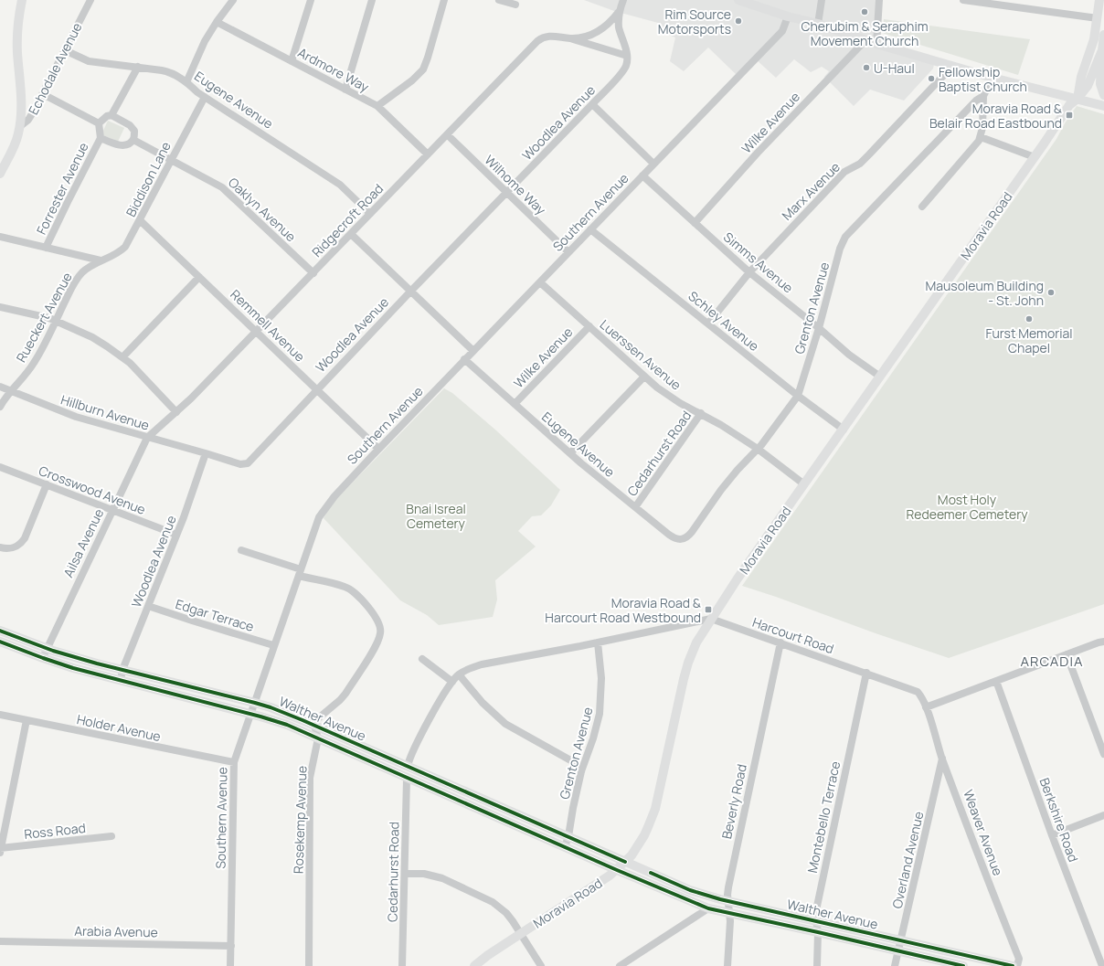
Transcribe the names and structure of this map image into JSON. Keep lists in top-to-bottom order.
{
  "streets": {
    "main road": ["Echodale Avenue", "Moravia Road", "Walther Avenue"],
    "street": [
      "Ardmore Way",
      "Eugene Avenue",
      "Woodlea Avenue",
      "Wilke Avenue",
      "Biddison Lane",
      "Wilhome Way",
      "Forrester Avenue",
      "Marx Avenue",
      "Oaklyn Avenue",
      "Southern Avenue",
      "Ridgecroft Road",
      "Simms Avenue",
      "Grenton Avenue",
      "Rueckert Avenue",
      "Schley Avenue",
      "Remmell Avenue",
      "Luerssen Avenue",
      "Hillburn Avenue",
      "Cedarhurst Road",
      "Crosswood Avenue",
      "Ailsa Avenue",
      "Edgar Terrace",
      "Harcourt Road",
      "Holder Avenue",
      "Beverly Road",
      "Montebello Terrace",
      "Rosekemp Avenue",
      "Berkshire Road",
      "Ross Road",
      "Weaver Avenue",
      "Overland Avenue",
      "Arabia Avenue"
    ]
  },
  "crossings": [
    ["Echodale Avenue", "Eugene Avenue"],
    ["Ardmore Way", "Ridgecroft Road"],
    ["Eugene Avenue", "Wilke Avenue"],
    ["Eugene Avenue", "Biddison Lane"],
    ["Eugene Avenue", "Southern Avenue"],
    ["Eugene Avenue", "Ridgecroft Road"],
    ["Eugene Avenue", "Grenton Avenue"],
    ["Eugene Avenue", "Cedarhurst Road"],
    ["Woodlea Avenue", "Wilhome Way"],
    ["Woodlea Avenue", "Ridgecroft Road"],
    ["Woodlea Avenue", "Remmell Avenue"],
    ["Woodlea Avenue", "Hillburn Avenue"],
    ["Woodlea Avenue", "Crosswood Avenue"],
    ["Woodlea Avenue", "Edgar Terrace"],
    ["Woodlea Avenue", "Walther Avenue"],
    ["Wilke Avenue", "Simms Avenue"],
    ["Wilke Avenue", "Luerssen Avenue"],
    ["Biddison Lane", "Oaklyn Avenue"],
    ["Biddison Lane", "Rueckert Avenue"],
    ["Biddison Lane", "Remmell Avenue"],
    ["Wilhome Way", "Southern Avenue"],
    ["Wilhome Way", "Ridgecroft Road"],
    ["Forrester Avenue", "Oaklyn Avenue"],
    ["Marx Avenue", "Simms Avenue"],
    ["Marx Avenue", "Schley Avenue"],
    ["Oaklyn Avenue", "Ridgecroft Road"],
    ["Southern Avenue", "Simms Avenue"],
    ["Southern Avenue", "Schley Avenue"],
    ["Southern Avenue", "Remmell Avenue"],
    ["Southern Avenue", "Luerssen Avenue"],
    ["Southern Avenue", "Edgar Terrace"],
    ["Southern Avenue", "Walther Avenue"],
    ["Southern Avenue", "Holder Avenue"],
    ["Southern Avenue", "Arabia Avenue"],
    ["Ridgecroft Road", "Remmell Avenue"],
    ["Ridgecroft Road", "Hillburn Avenue"],
    ["Ridgecroft Road", "Ailsa Avenue"],
    ["Moravia Road", "Simms Avenue"],
    ["Moravia Road", "Schley Avenue"],
    ["Moravia Road", "Luerssen Avenue"],
    ["Moravia Road", "Harcourt Road"],
    ["Moravia Road", "Walther Avenue"],
    ["Simms Avenue", "Grenton Avenue"],
    ["Grenton Avenue", "Schley Avenue"],
    ["Grenton Avenue", "Luerssen Avenue"],
    ["Grenton Avenue", "Walther Avenue"],
    ["Rueckert Avenue", "Hillburn Avenue"],
    ["Luerssen Avenue", "Cedarhurst Road"],
    ["Hillburn Avenue", "Ailsa Avenue"],
    ["Cedarhurst Road", "Walther Avenue"],
    ["Crosswood Avenue", "Ailsa Avenue"],
    ["Ailsa Avenue", "Walther Avenue"],
    ["Harcourt Road", "Beverly Road"],
    ["Harcourt Road", "Montebello Terrace"],
    ["Harcourt Road", "Weaver Avenue"],
    ["Walther Avenue", "Beverly Road"],
    ["Walther Avenue", "Montebello Terrace"],
    ["Walther Avenue", "Rosekemp Avenue"],
    ["Walther Avenue", "Overland Avenue"],
    ["Weaver Avenue", "Overland Avenue"]
  ],
  "districts": ["ARCADIA"],
  "parks": ["Most Holy Redeemer Cemetery", "Bnai Isreal Cemetery"],
  "places": {
    "other": [
      "Cherubim & Seraphim Movement Church",
      "Rim Source Motorsports",
      "U-Haul",
      "Fellowship Baptist Church",
      "Mausoleum Building - St. John",
      "Furst Memorial Chapel"
    ],
    "transit": ["Moravia Road & Belair Road Eastbound", "Moravia Road & Harcourt Road Westbound"]
  }
}
